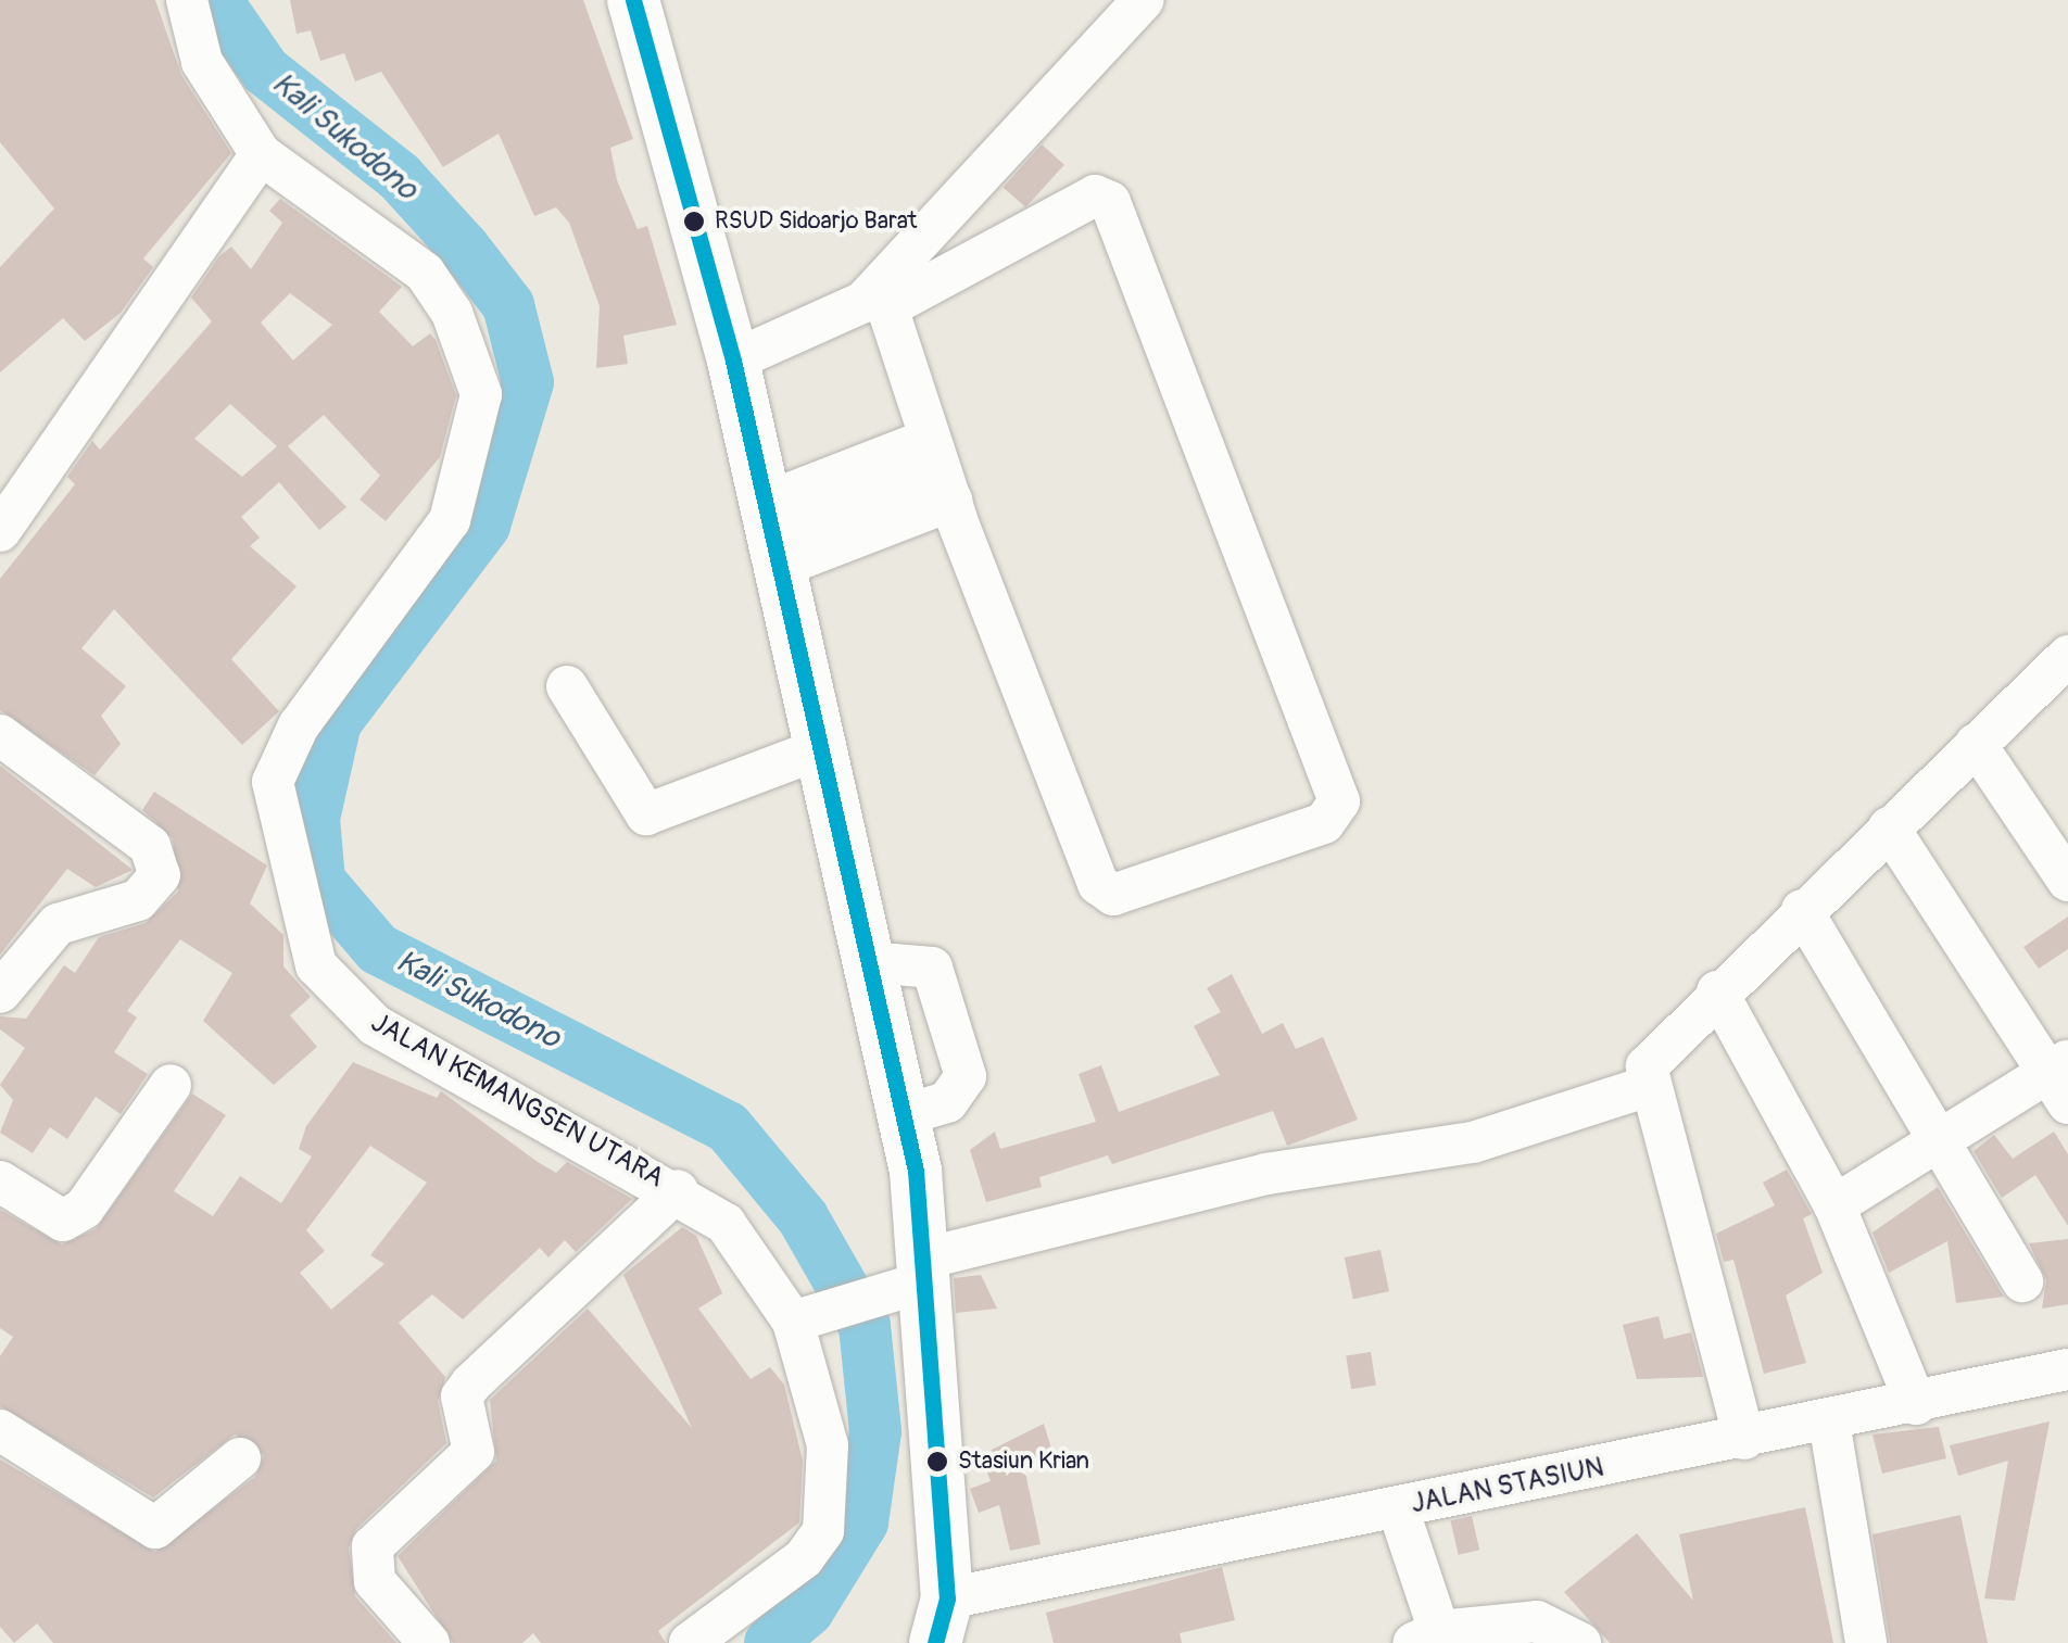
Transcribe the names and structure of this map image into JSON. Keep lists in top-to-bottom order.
{
  "streets": {
    "street": ["JALAN KEMANGSEN UTARA", "JALAN STASIUN"]
  },
  "water": ["Kali Sukodono"],
  "places": ["RSUD Sidoarjo Barat", "Stasiun Krian"]
}
